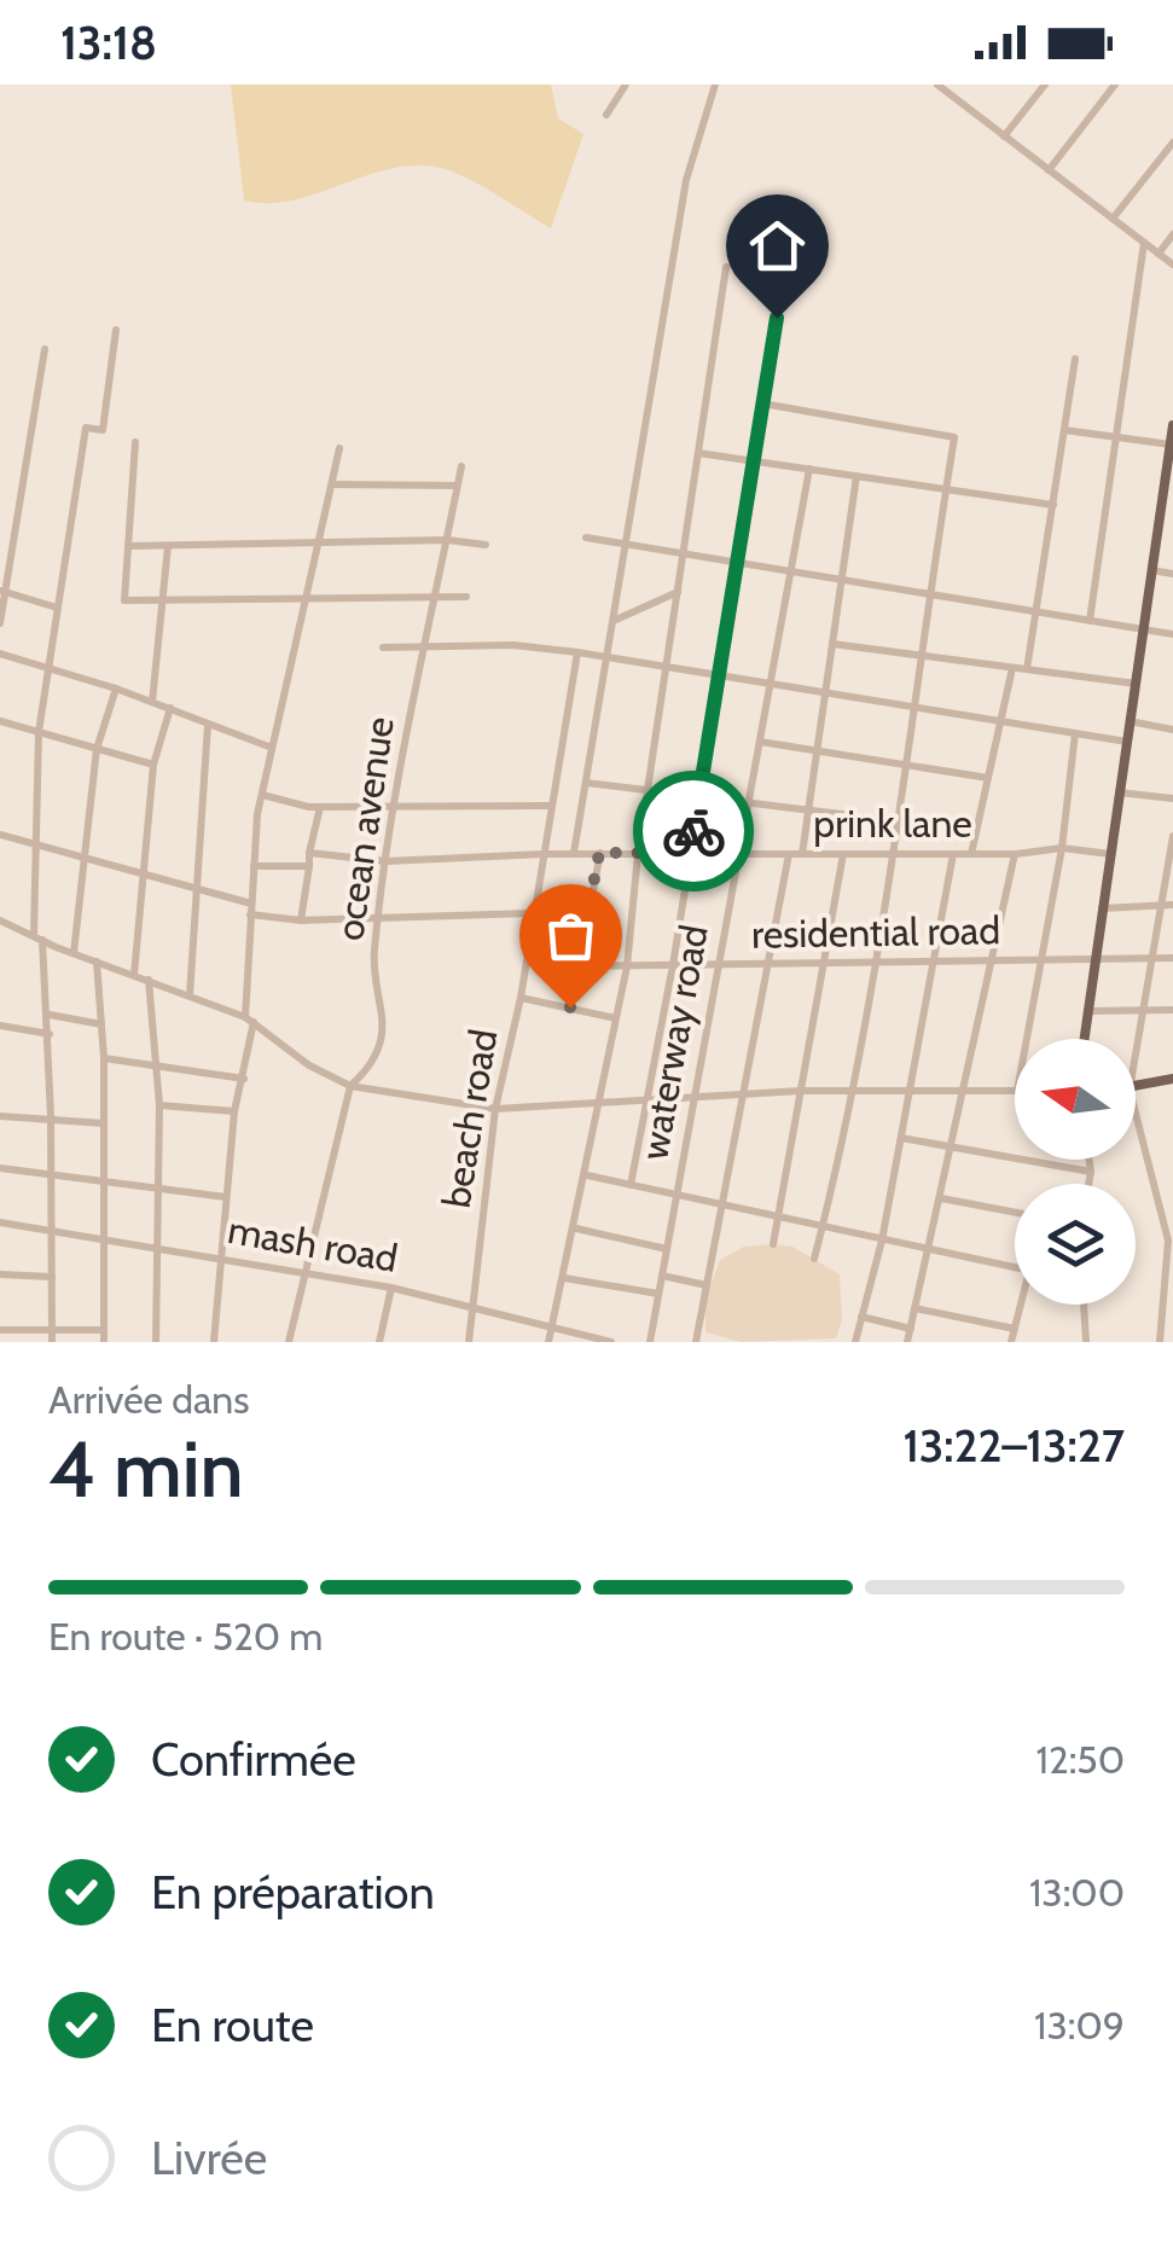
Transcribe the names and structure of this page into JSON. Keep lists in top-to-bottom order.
{
  "streets": {
    "street": [
      "prink lane",
      "ocean avenue",
      "residential road",
      "waterway road",
      "beach road",
      "mash road"
    ]
  },
  "crossings": [
    ["prink lane", "ocean avenue"],
    ["prink lane", "waterway road"],
    ["prink lane", "beach road"],
    ["ocean avenue", "mash road"],
    ["residential road", "waterway road"],
    ["beach road", "mash road"]
  ],
  "north": "left",
  "page": {
    "status": "13:18",
    "heading": ["4 min", "Arrivée dans", "13:22–13:27"],
    "bar": "En route · 520 m",
    "list": [
      ["Confirmée", "12:50"],
      ["En préparation", "13:00"],
      ["En route", "13:09"],
      "Livrée"
    ]
  }
}
